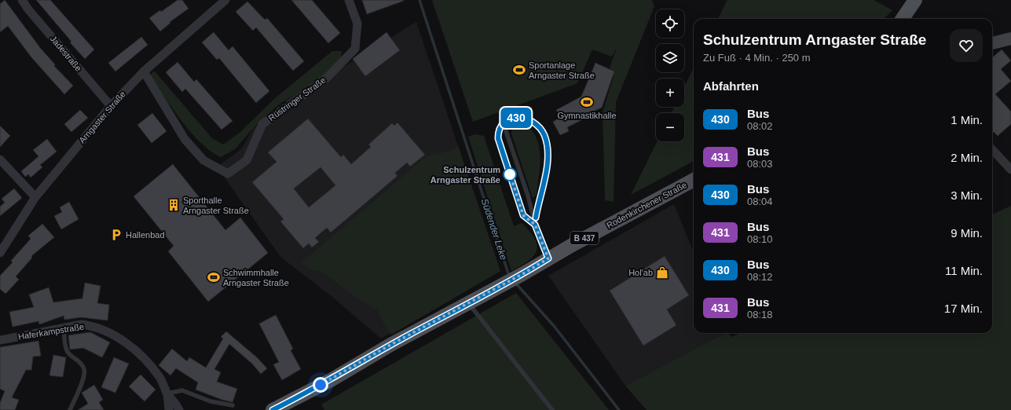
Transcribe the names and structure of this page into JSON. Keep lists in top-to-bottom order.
{
  "streets": {
    "main road": ["Rodenkirchener Straße", "B 437"],
    "street": [
      "Jadestraße",
      "Rüstringer Straße",
      "Arngaster Straße",
      "Haferkampstraße"
    ]
  },
  "crossings": [
    ["Jadestraße", "Arngaster Straße"],
    ["Rüstringer Straße", "Arngaster Straße"],
    ["Rodenkirchener Straße", "B 437"]
  ],
  "water": ["Südender Leke"],
  "places": {
    "sports": ["Sportanlage Arngaster Straße", "Gymnastikhalle", "Schwimmhalle Arngaster Straße"],
    "other": ["Schulzentrum Arngaster Straße"],
    "building": ["Sporthalle Arngaster Straße"],
    "parking": ["Hallenbad"],
    "shop": ["Hol'ab"]
  },
  "lines": ["bus line 430"],
  "page": {
    "on_map": "430",
    "map_buttons": ["+", "−"],
    "heading": [
      ["Schulzentrum Arngaster Straße", "Zu Fuß · 4 Min. · 250 m"],
      "Abfahrten"
    ],
    "list": [
      {
        "mark": "430",
        "name": "Bus",
        "note": "08:02",
        "value": "1 Min."
      },
      {
        "mark": "431",
        "name": "Bus",
        "note": "08:03",
        "value": "2 Min."
      },
      {
        "mark": "430",
        "name": "Bus",
        "note": "08:04",
        "value": "3 Min."
      },
      {
        "mark": "431",
        "name": "Bus",
        "note": "08:10",
        "value": "9 Min."
      },
      {
        "mark": "430",
        "name": "Bus",
        "note": "08:12",
        "value": "11 Min."
      },
      {
        "mark": "431",
        "name": "Bus",
        "note": "08:18",
        "value": "17 Min."
      }
    ]
  }
}
